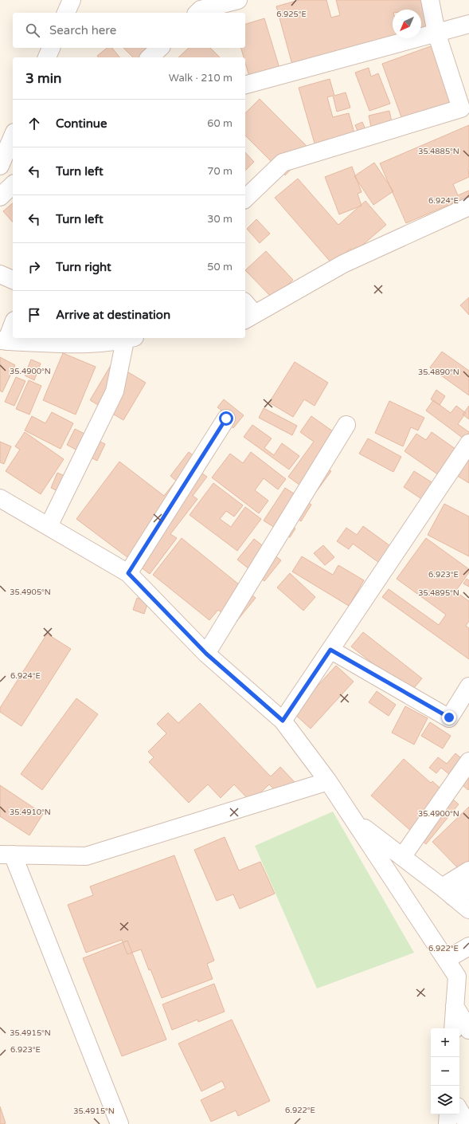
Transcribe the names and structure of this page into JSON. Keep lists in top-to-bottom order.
{
  "north": "bottom left",
  "page": {
    "search": "Search here",
    "heading": ["3 min", "Walk · 210 m"],
    "list": [
      ["Continue", "60 m"],
      ["Turn left", "70 m"],
      ["Turn left", "30 m"],
      ["Turn right", "50 m"],
      "Arrive at destination"
    ],
    "map_buttons": ["+", "−"]
  },
  "coordinates": [
    "6.925°E",
    "35.4885°N",
    "6.924°E",
    "35.4900°N",
    "35.4890°N",
    "6.923°E",
    "35.4905°N",
    "35.4895°N",
    "35.4910°N",
    "6.922°E",
    "35.4915°N"
  ]
}
